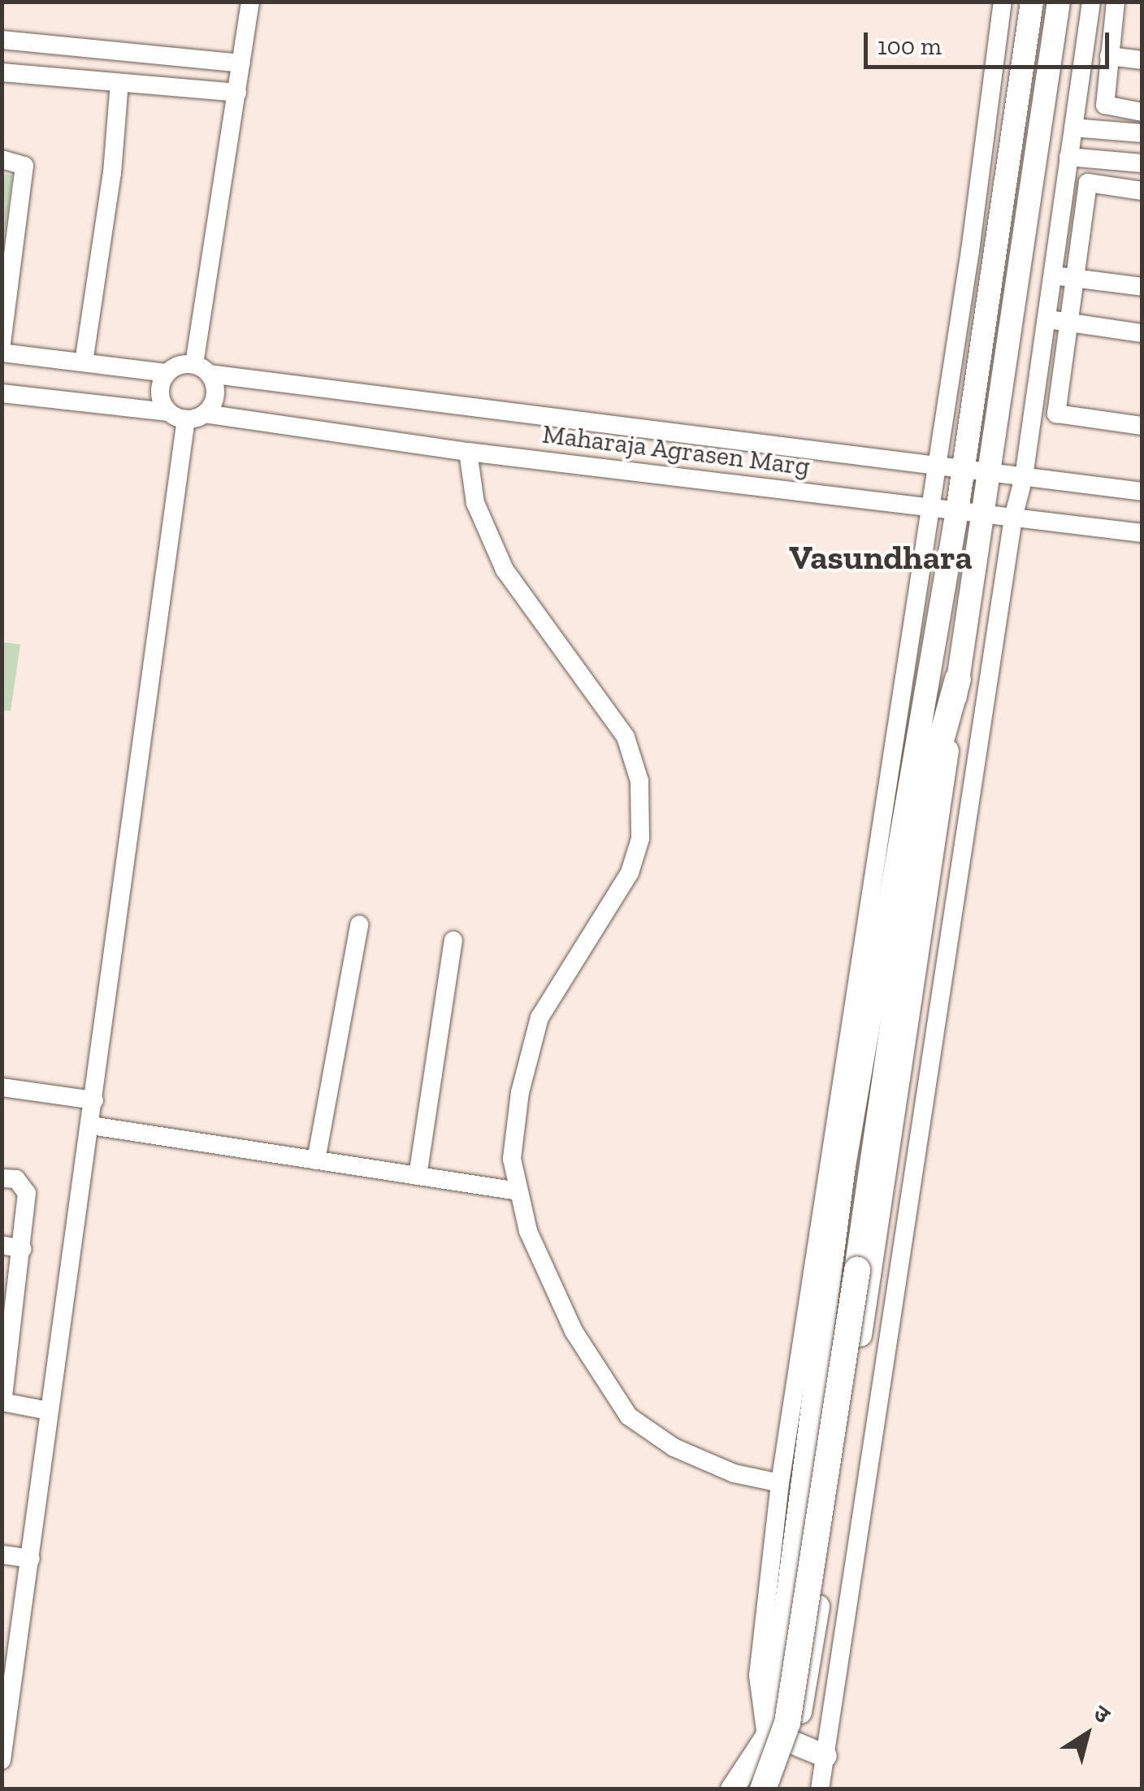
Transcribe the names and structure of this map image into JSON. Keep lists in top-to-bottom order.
{
  "streets": {
    "street": ["Maharaja Agrasen Marg"]
  },
  "districts": ["Vasundhara"],
  "scale_bar": "100 m",
  "north": "top right"
}
